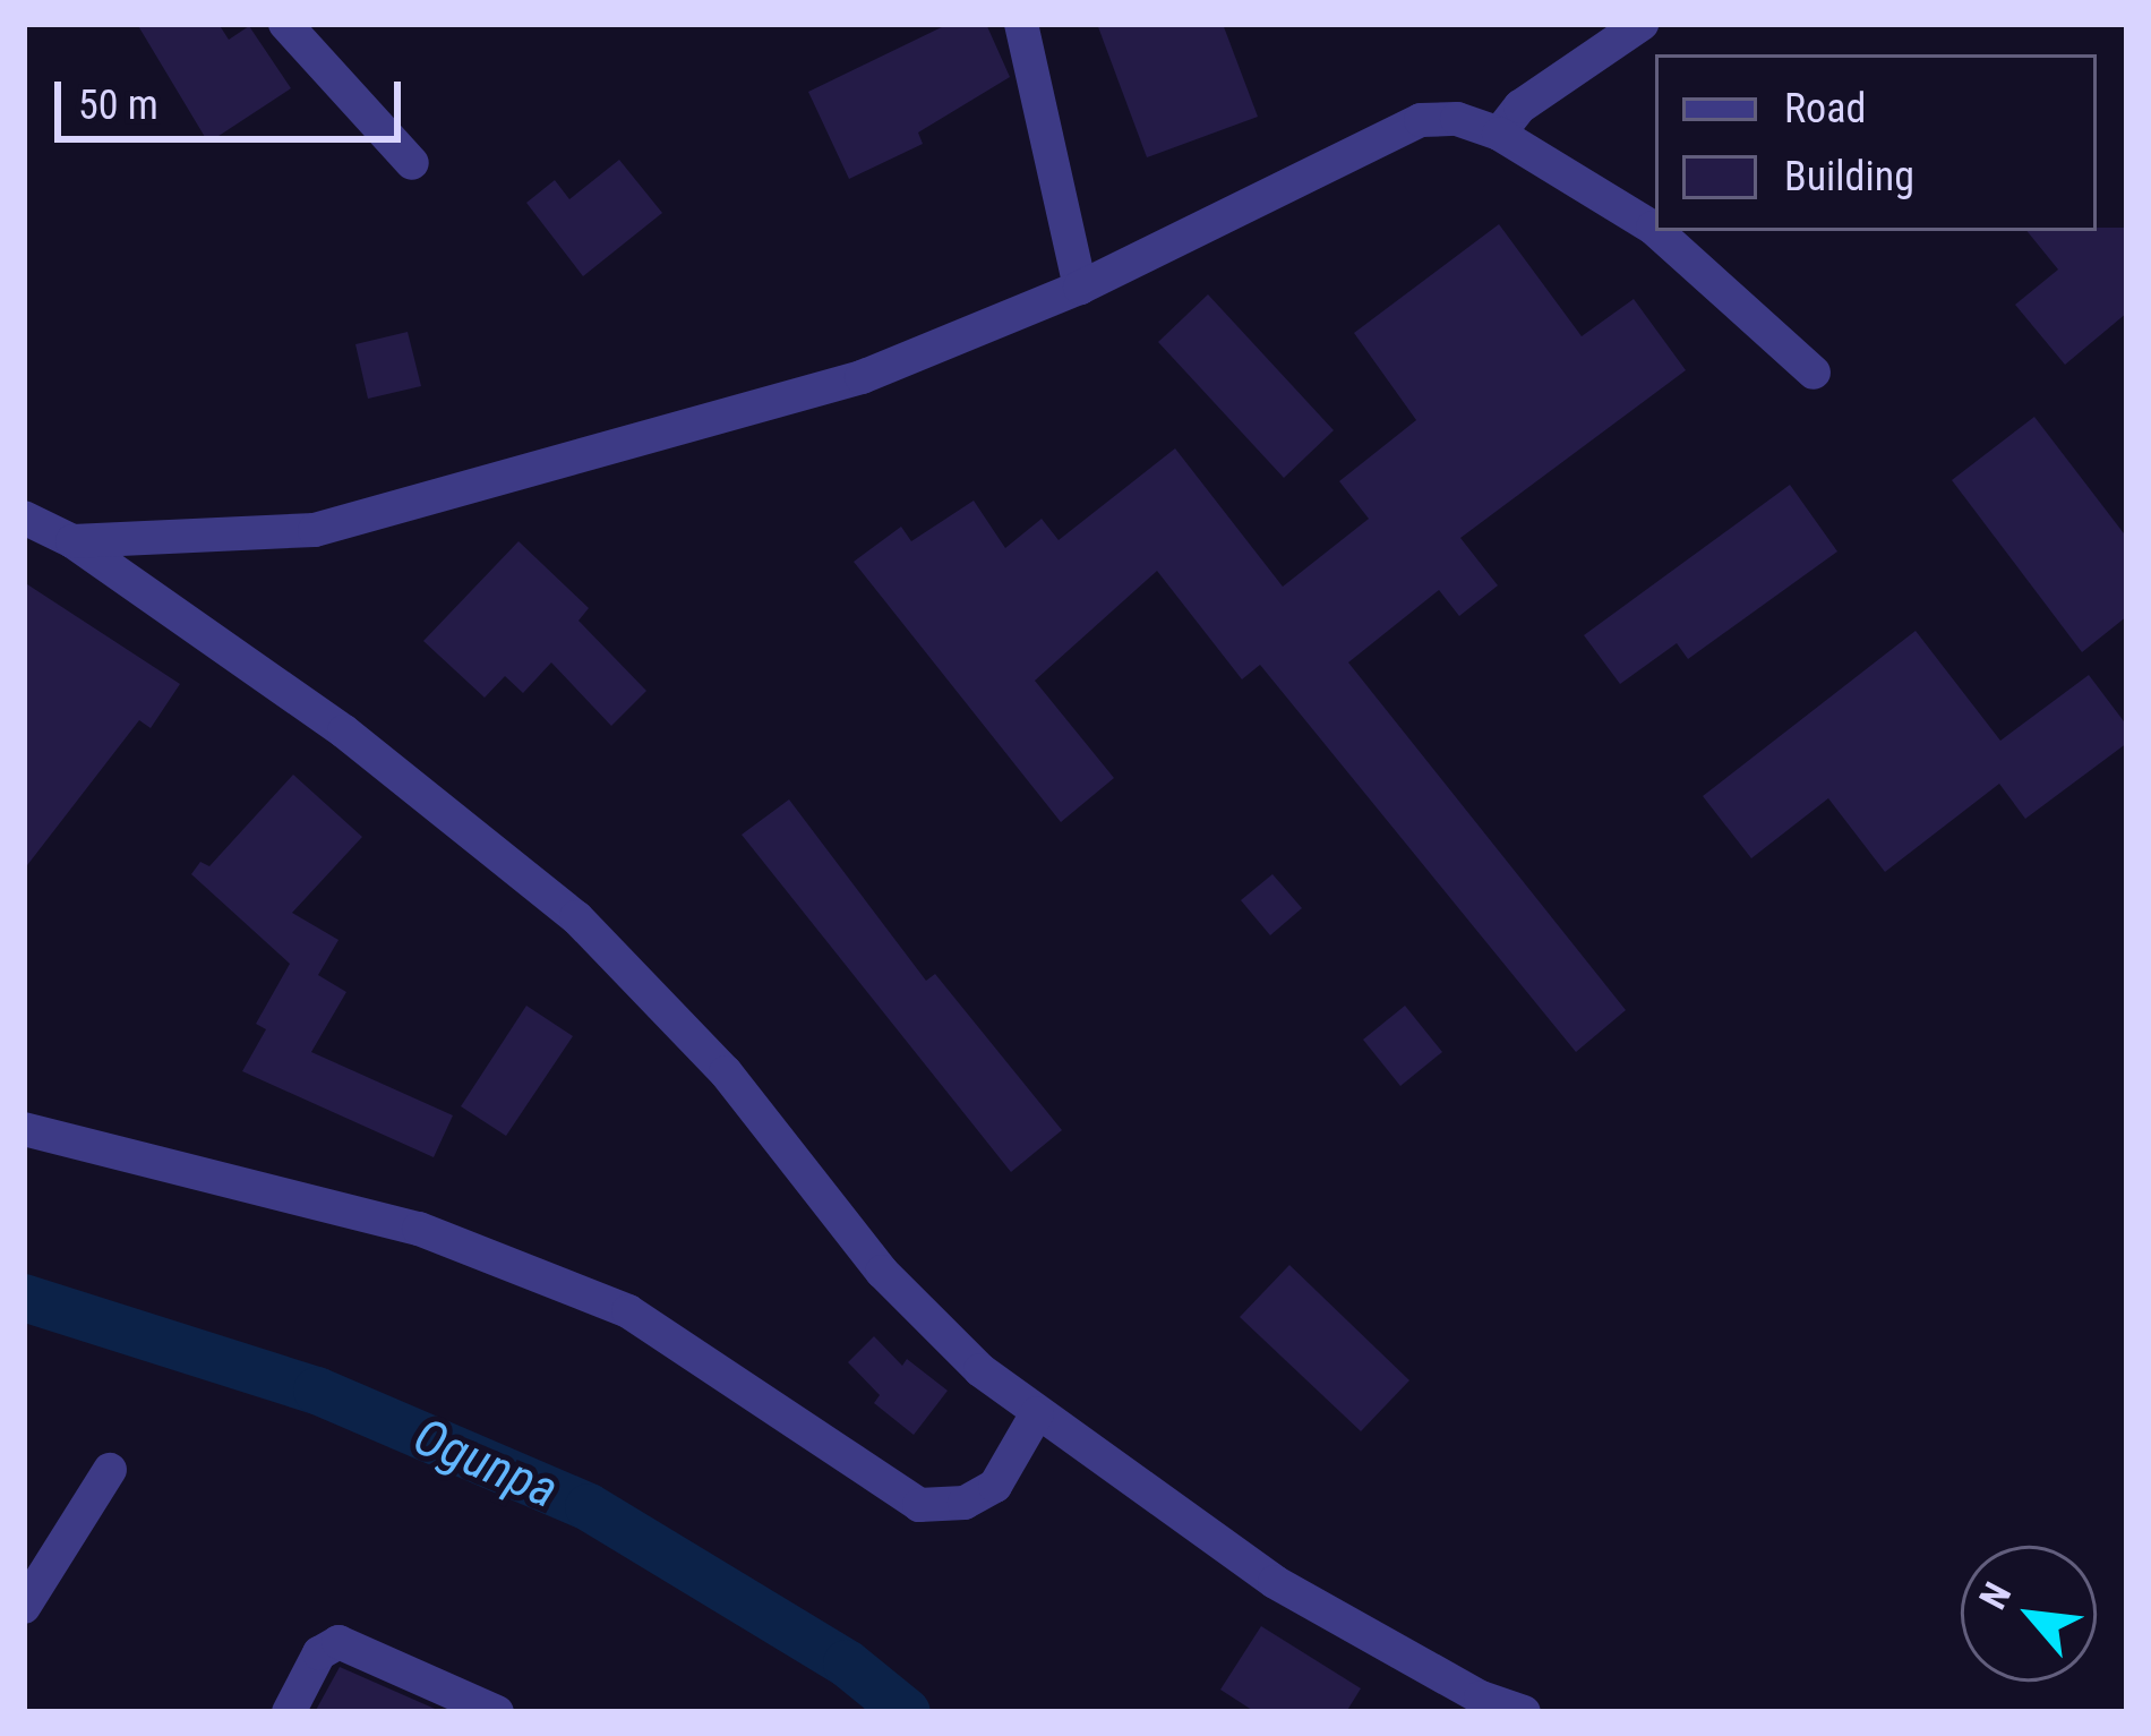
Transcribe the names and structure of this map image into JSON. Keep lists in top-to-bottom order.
{
  "water": ["Ogunpa"],
  "legend": ["Road", "Building"],
  "scale_bar": "50 m",
  "north": "top left"
}
